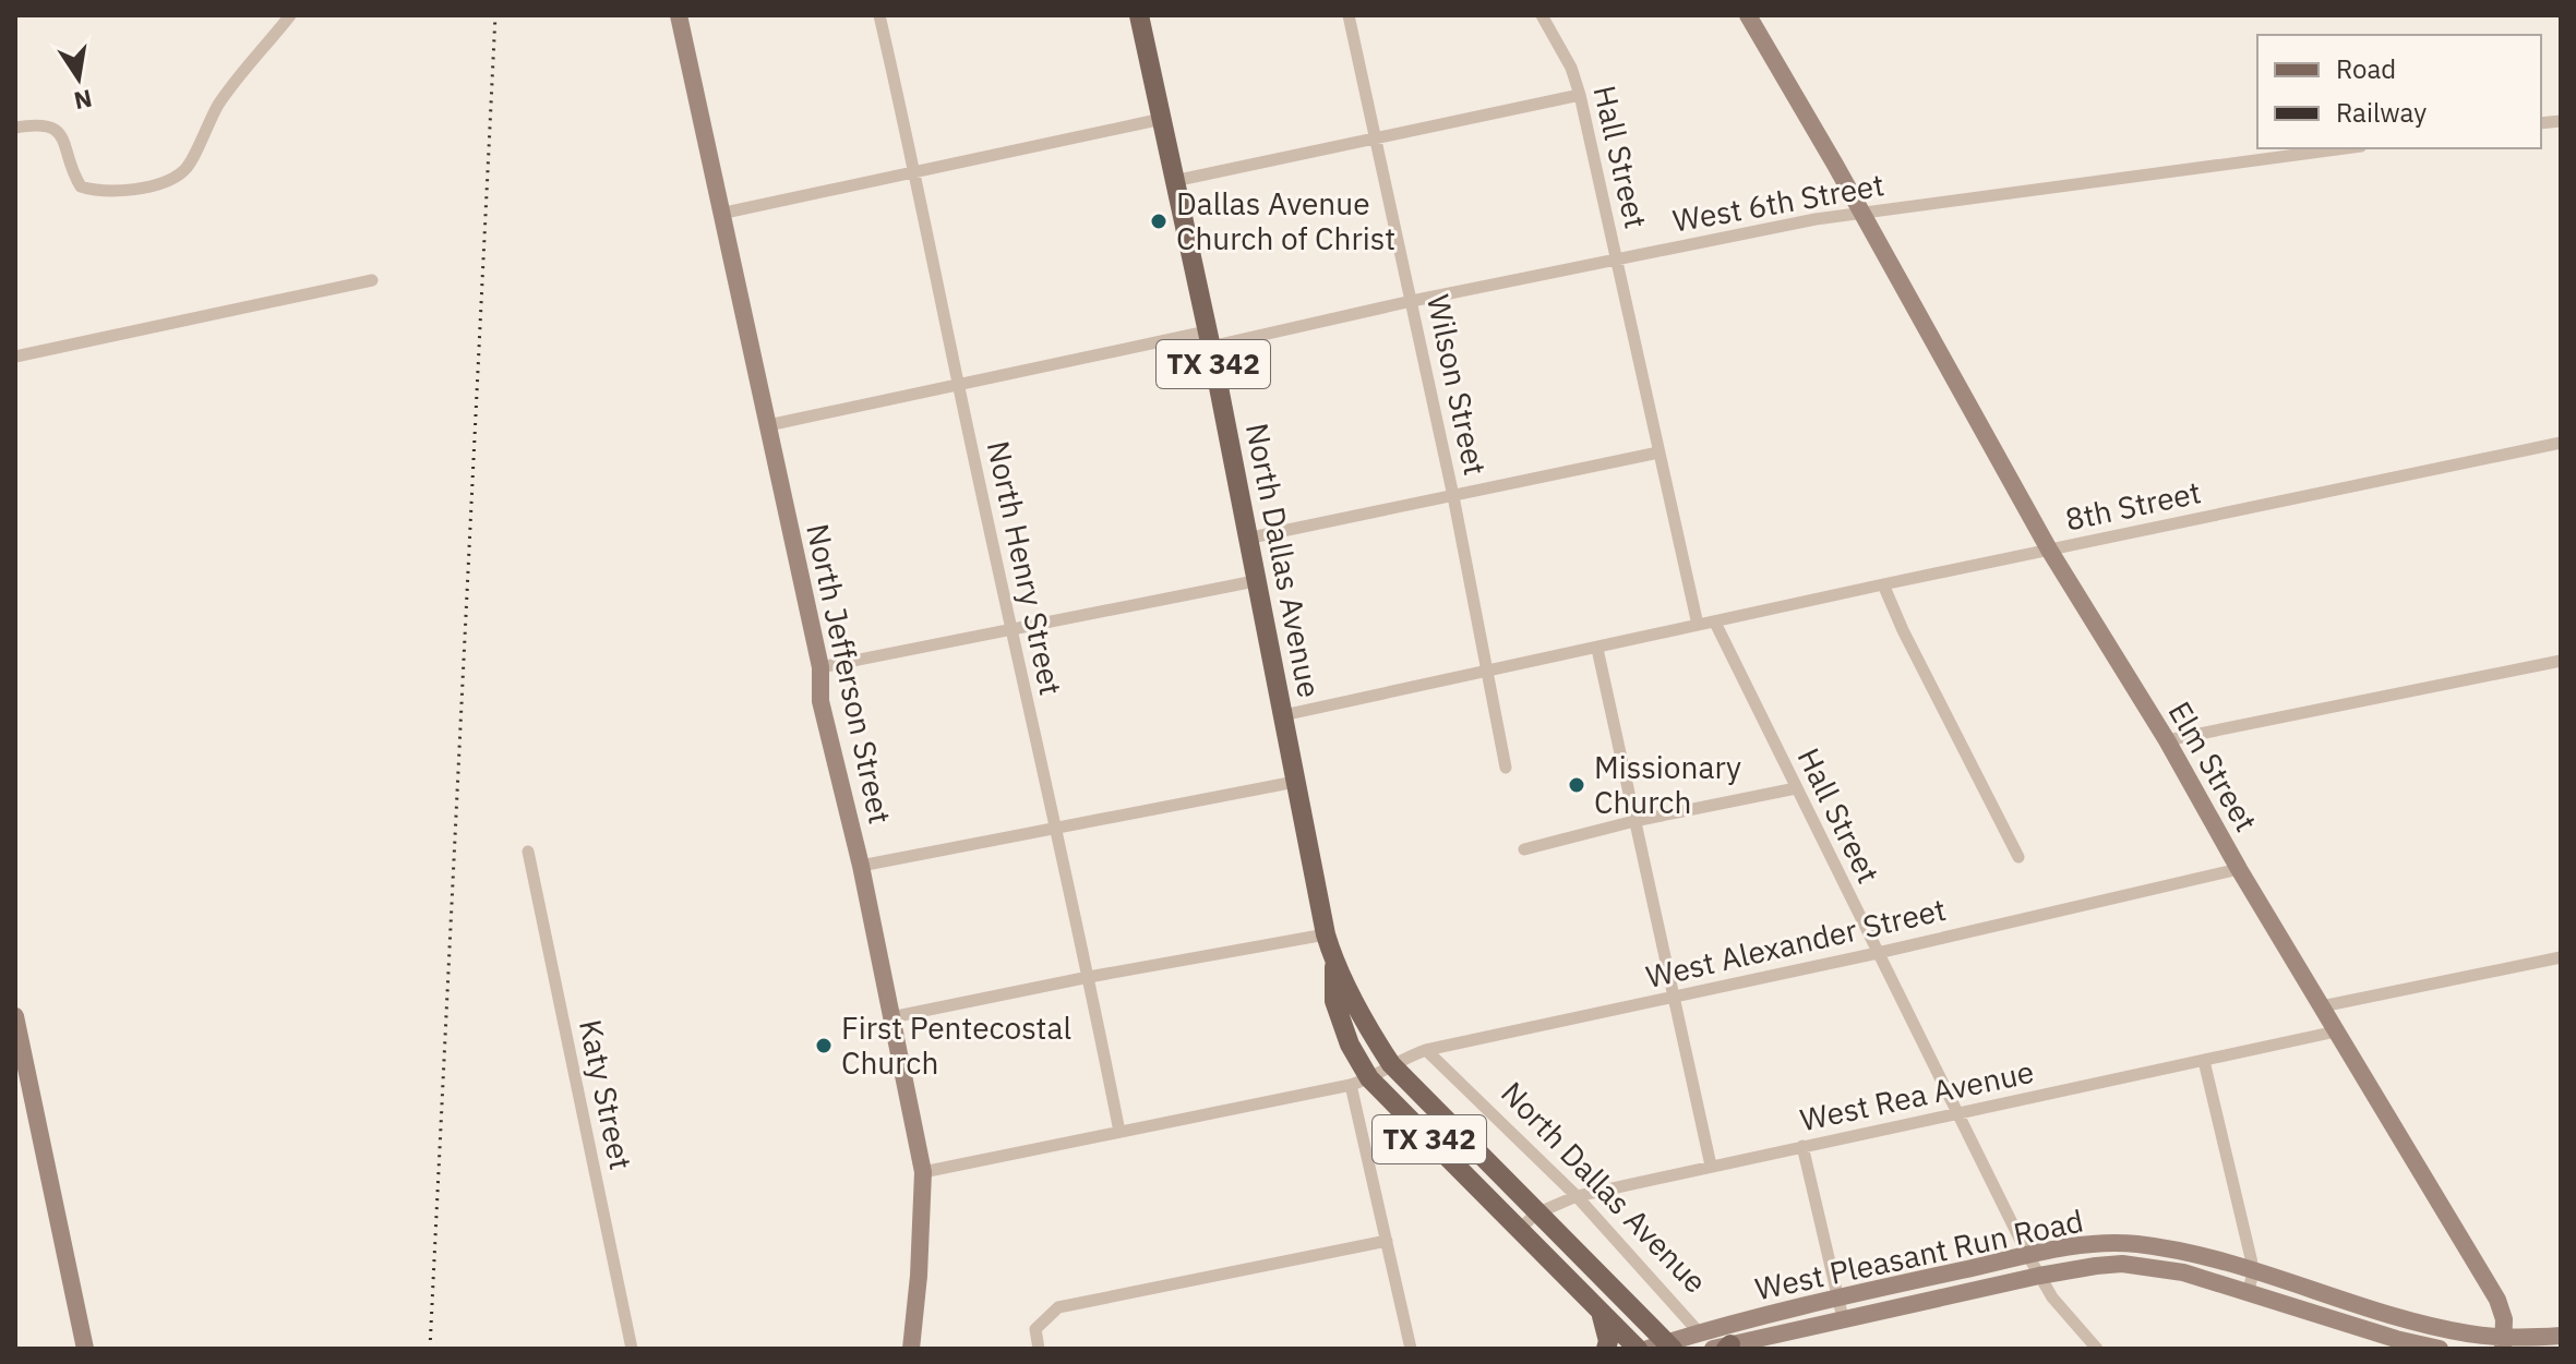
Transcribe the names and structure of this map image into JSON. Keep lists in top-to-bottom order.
{
  "streets": {
    "main road": ["TX 342", "North Dallas Avenue"],
    "street": [
      "Hall Street",
      "West 6th Street",
      "Wilson Street",
      "8th Street",
      "North Henry Street",
      "North Jefferson Street",
      "Elm Street",
      "West Alexander Street",
      "Katy Street",
      "West Rea Avenue",
      "West Pleasant Run Road"
    ]
  },
  "crossings": [
    ["Hall Street", "West 6th Street"],
    ["Hall Street", "8th Street"],
    ["Hall Street", "West Alexander Street"],
    ["Hall Street", "West Rea Avenue"],
    ["Hall Street", "West Pleasant Run Road"],
    ["West 6th Street", "Wilson Street"],
    ["West 6th Street", "North Dallas Avenue"],
    ["West 6th Street", "North Henry Street"],
    ["West 6th Street", "North Jefferson Street"],
    ["West 6th Street", "Elm Street"],
    ["8th Street", "Elm Street"],
    ["North Dallas Avenue", "West Alexander Street"],
    ["North Dallas Avenue", "West Rea Avenue"],
    ["North Dallas Avenue", "West Pleasant Run Road"],
    ["Elm Street", "West Alexander Street"],
    ["Elm Street", "West Rea Avenue"],
    ["Elm Street", "West Pleasant Run Road"]
  ],
  "places": ["Dallas Avenue Church of Christ", "Missionary Church", "First Pentecostal Church"],
  "legend": ["Road", "Railway"],
  "north": "bottom"
}
